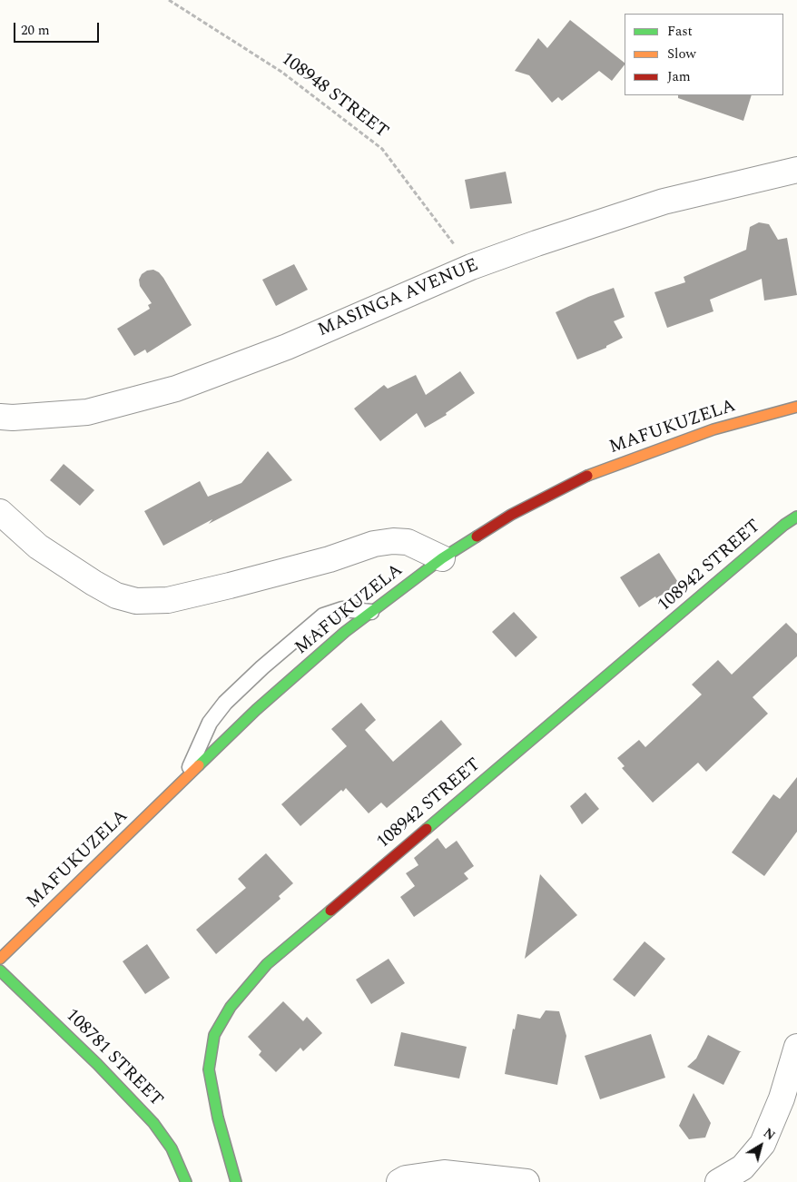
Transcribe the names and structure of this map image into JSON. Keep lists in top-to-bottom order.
{
  "streets": {
    "street": [
      "MASINGA AVENUE",
      "MAFUKUZELA",
      "108942 STREET",
      "108781 STREET"
    ],
    "path": ["108948 STREET"]
  },
  "crossings": [
    ["108948 STREET", "MASINGA AVENUE"]
  ],
  "legend": ["Fast", "Slow", "Jam"],
  "scale_bar": "20 m",
  "north": "top right"
}
